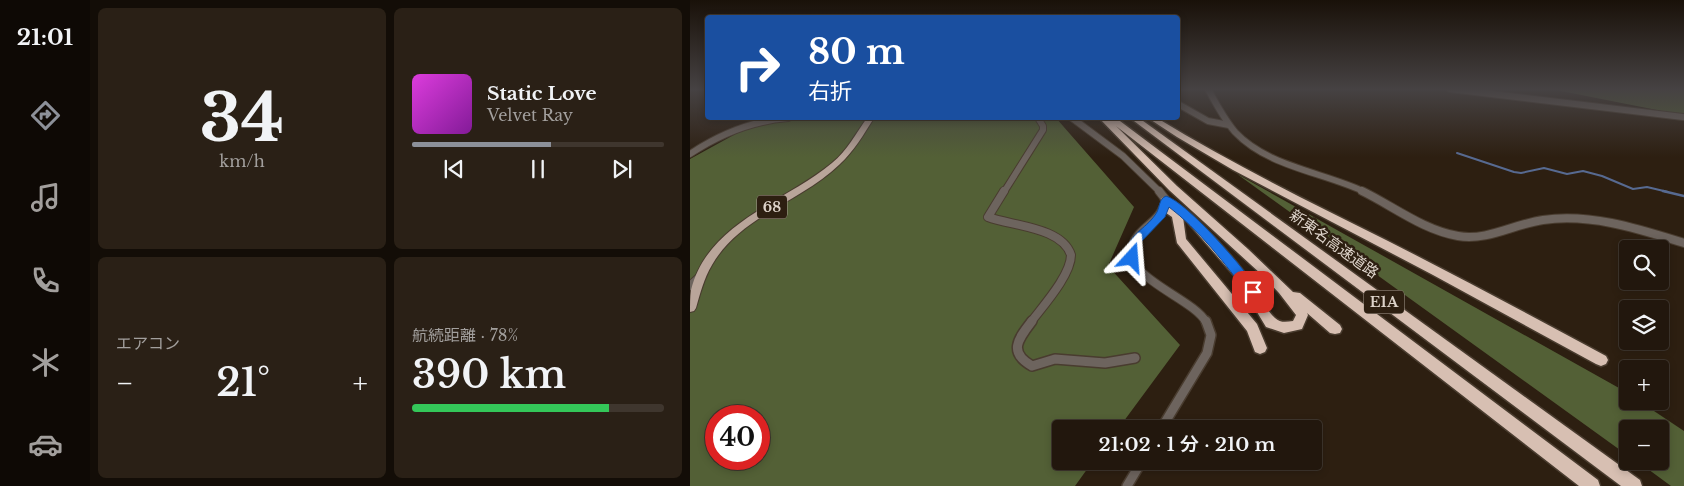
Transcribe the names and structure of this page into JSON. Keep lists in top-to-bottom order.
{
  "streets": {
    "highway": ["新東名高速道路", "E1A"],
    "main road": ["68"]
  },
  "page": {
    "tabs": "21:01",
    "tile": [
      ["34", "km/h"],
      "エアコン",
      ["航続距離 · 78%", "390 km"]
    ],
    "turn": ["80 m", "右折"],
    "song": ["Static Love", "Velvet Ray"],
    "map_buttons": ["+", "−"],
    "heat": ["−", "21°", "+"],
    "limit": "40",
    "trip": "21:02 · 1 分 · 210 m"
  }
}
